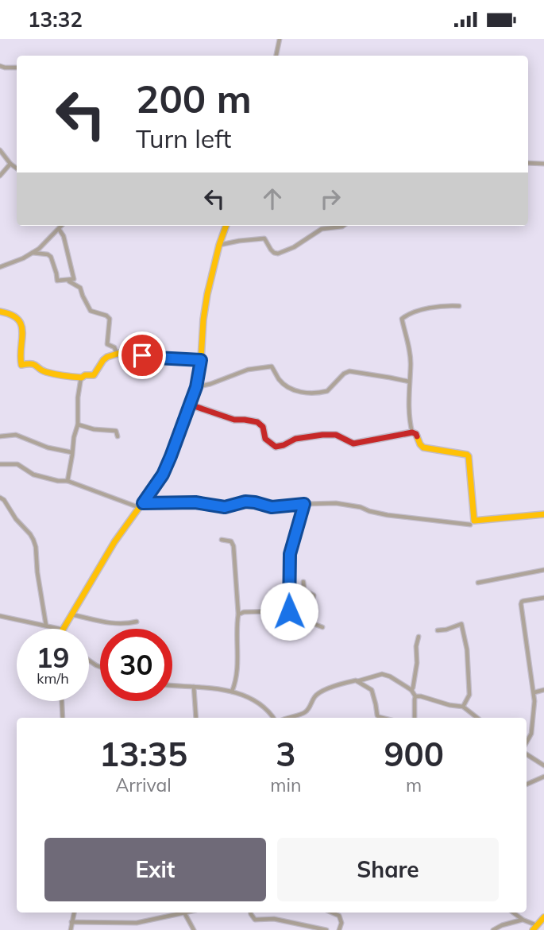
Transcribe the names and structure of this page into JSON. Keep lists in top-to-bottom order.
{
  "page": {
    "status": "13:32",
    "turn": ["200 m", "Turn left"],
    "speed": "19 km/h",
    "limit": "30",
    "eta": [
      "13:35",
      "Arrival",
      "3",
      "min",
      "900",
      "m"
    ],
    "buttons": ["Exit", "Share"]
  }
}
